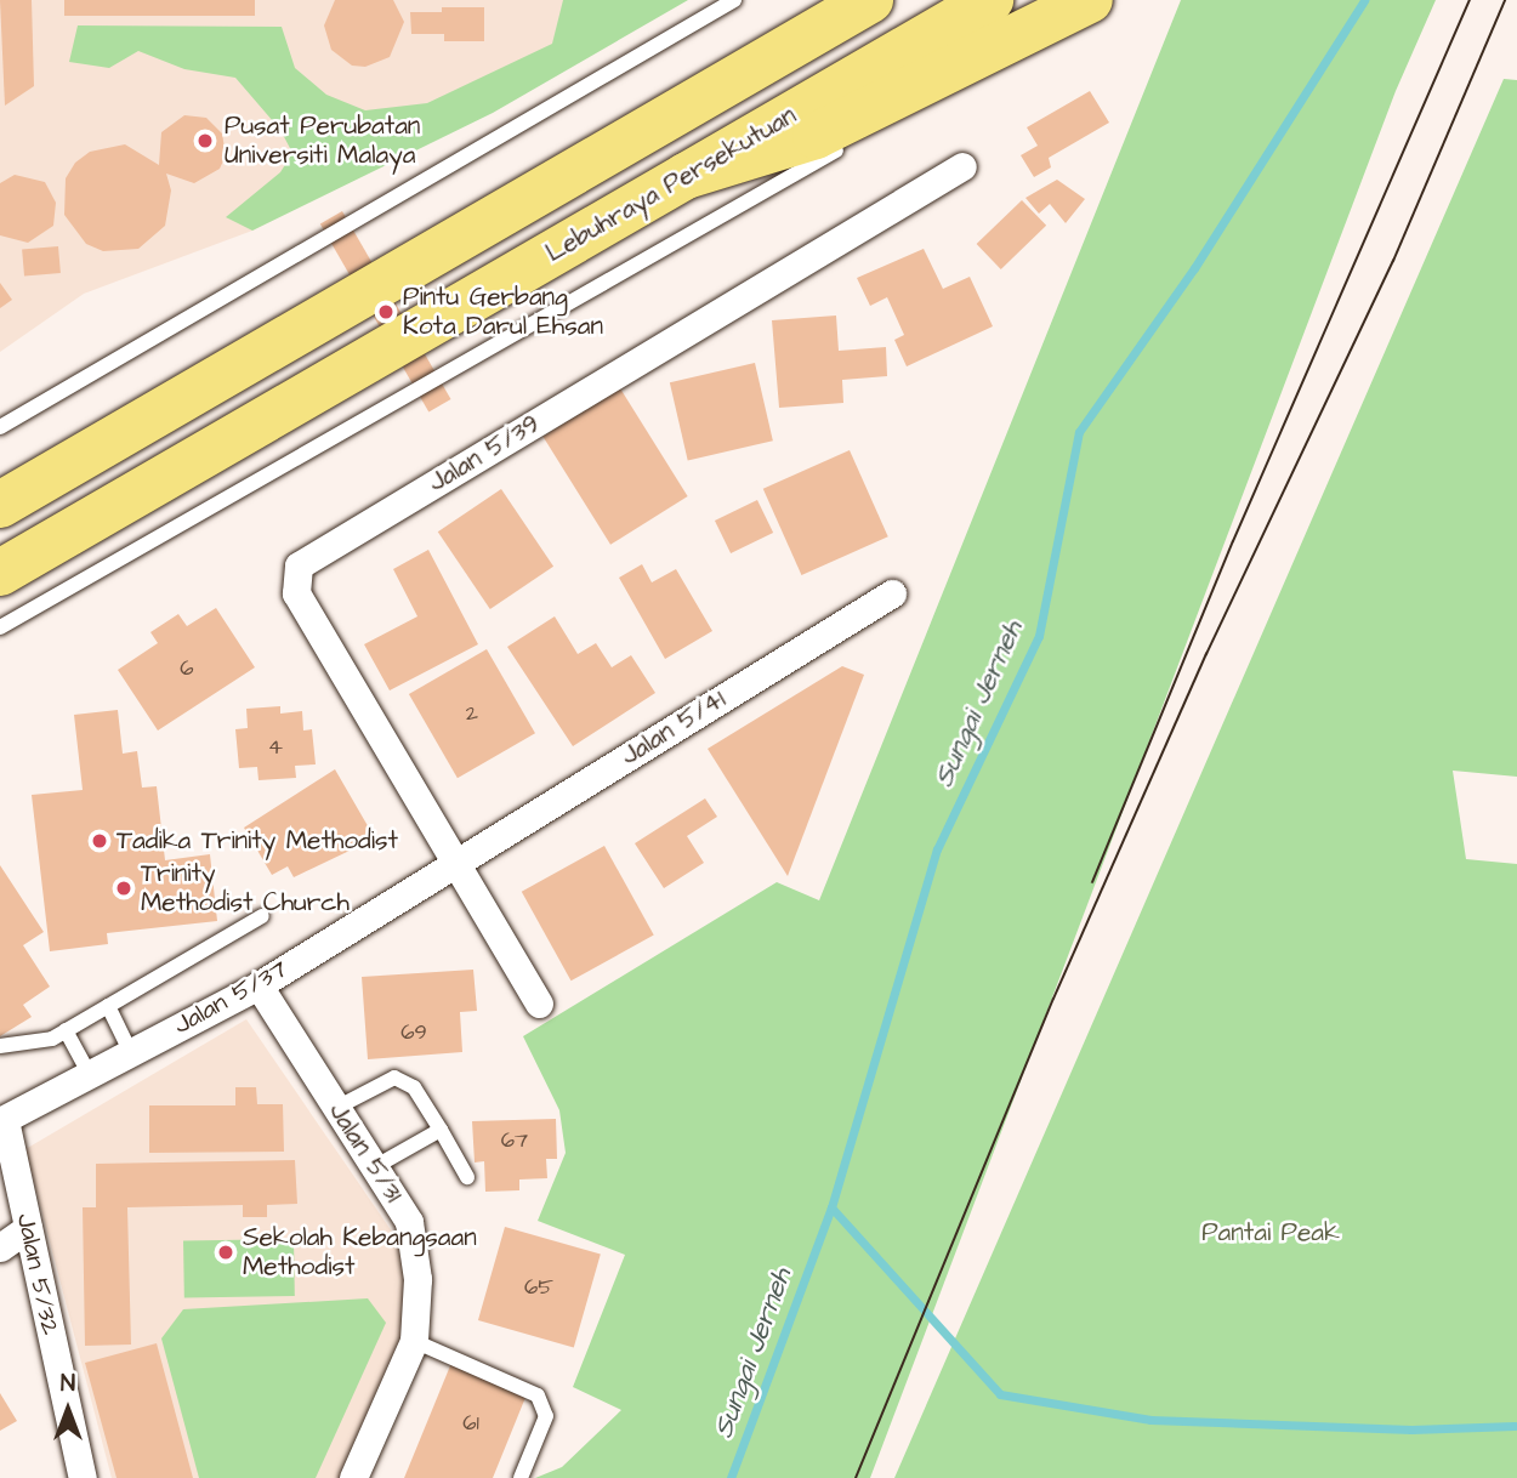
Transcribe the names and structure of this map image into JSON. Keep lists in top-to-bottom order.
{
  "streets": {
    "highway": ["Lebuhraya Persekutuan"],
    "street": [
      "Jalan 5/39",
      "Jalan 5/41",
      "Jalan 5/37",
      "Jalan 5/31",
      "Jalan 5/32"
    ]
  },
  "crossings": [
    ["Jalan 5/39", "Jalan 5/41"],
    ["Jalan 5/39", "Jalan 5/37"],
    ["Jalan 5/41", "Jalan 5/37"],
    ["Jalan 5/37", "Jalan 5/31"],
    ["Jalan 5/37", "Jalan 5/32"]
  ],
  "water": ["Sungai Jerneh"],
  "parks": ["Pantai Peak"],
  "places": [
    "Pusat Perubatan Universiti Malaya",
    "Pintu Gerbang Kota Darul Ehsan",
    "Tadika Trinity Methodist",
    "Trinity Methodist Church",
    "Sekolah Kebangsaan Methodist"
  ],
  "house_numbers": [
    "6",
    "2",
    "4",
    "69",
    "67",
    "65",
    "61"
  ],
  "north": "top"
}
